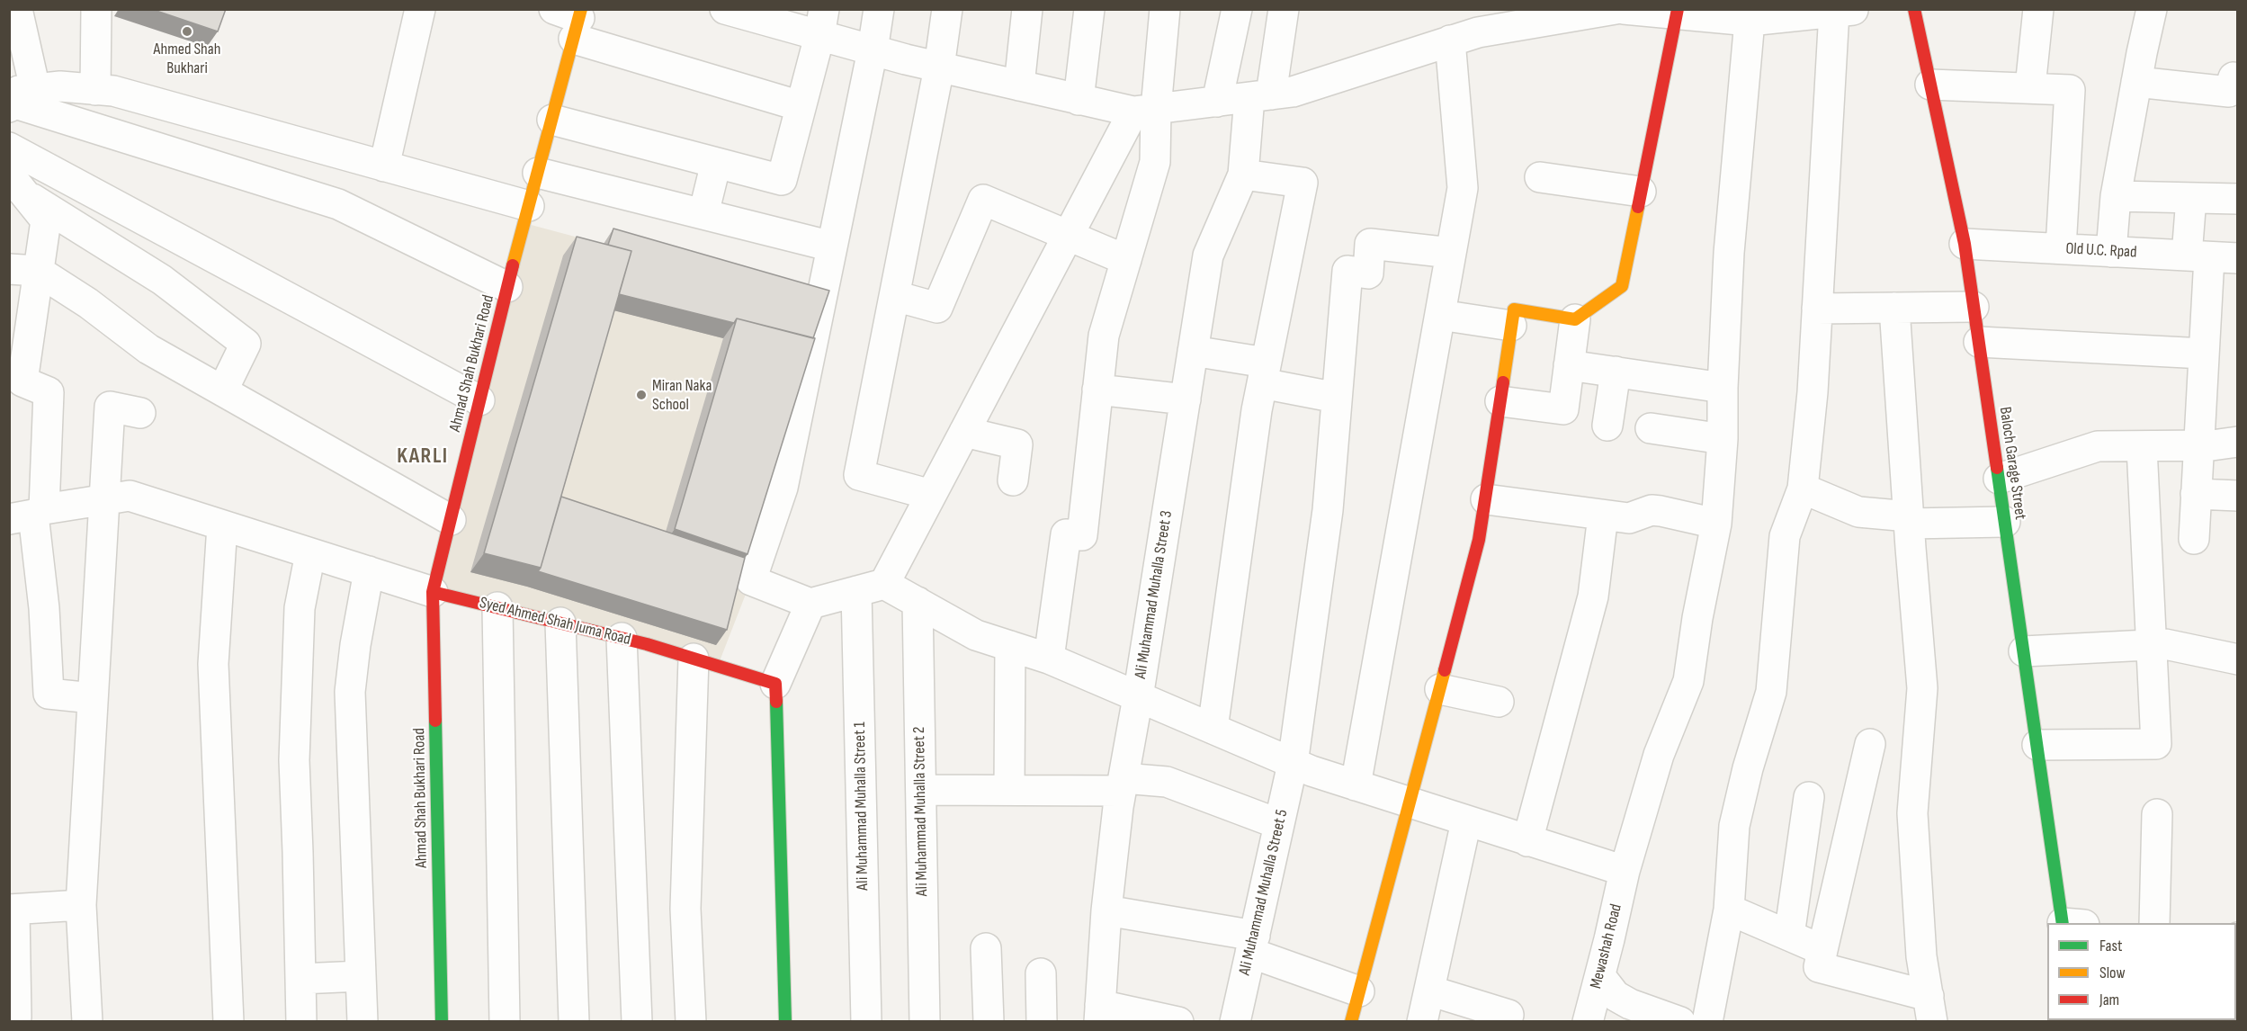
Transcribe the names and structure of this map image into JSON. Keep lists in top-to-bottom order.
{
  "streets": {
    "street": [
      "Old U.C. Rpad",
      "Ahmad Shah Bukhari Road",
      "Baloch Garage Street",
      "Ali Muhammad Muhalla Street 3",
      "Syed Ahmed Shah Juma Road",
      "Ali Muhammad Muhalla Street 1",
      "Ali Muhammad Muhalla Street 2",
      "Ali Muhammad Muhalla Street 5",
      "Mewashah Road"
    ]
  },
  "crossings": [
    ["Old U.C. Rpad", "Baloch Garage Street"],
    ["Ahmad Shah Bukhari Road", "Syed Ahmed Shah Juma Road"]
  ],
  "districts": ["KARLI"],
  "places": ["Ahmed Shah Bukhari", "Miran Naka School"],
  "legend": ["Fast", "Slow", "Jam"]
}
